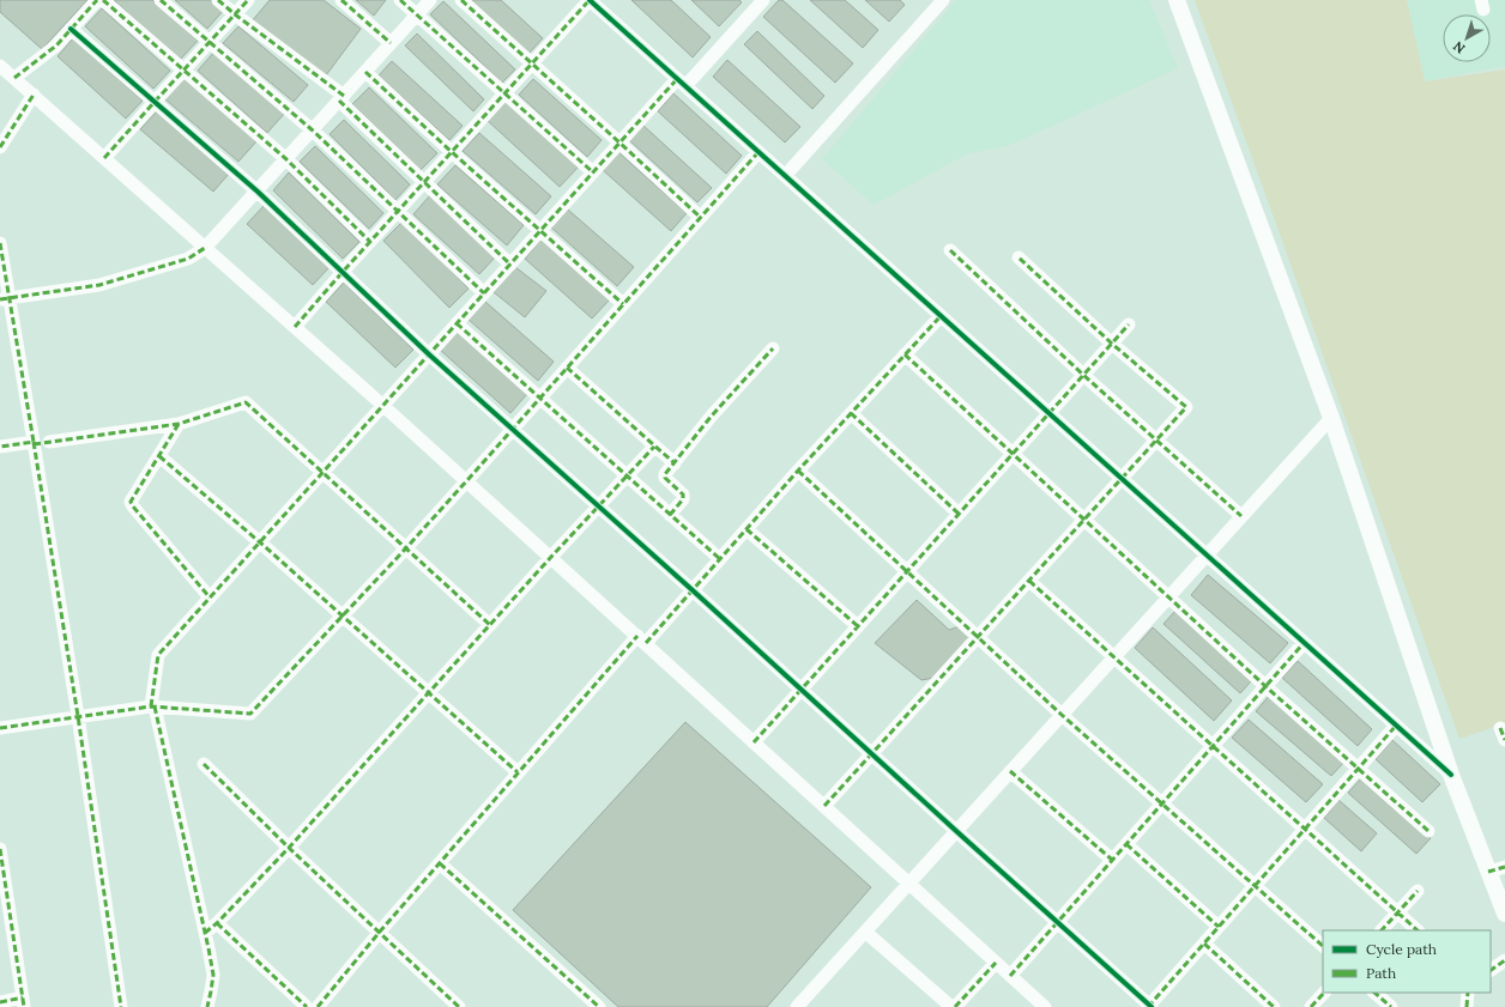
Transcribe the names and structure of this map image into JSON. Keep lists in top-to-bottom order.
{
  "legend": ["Cycle path", "Path"],
  "north": "bottom left"
}
